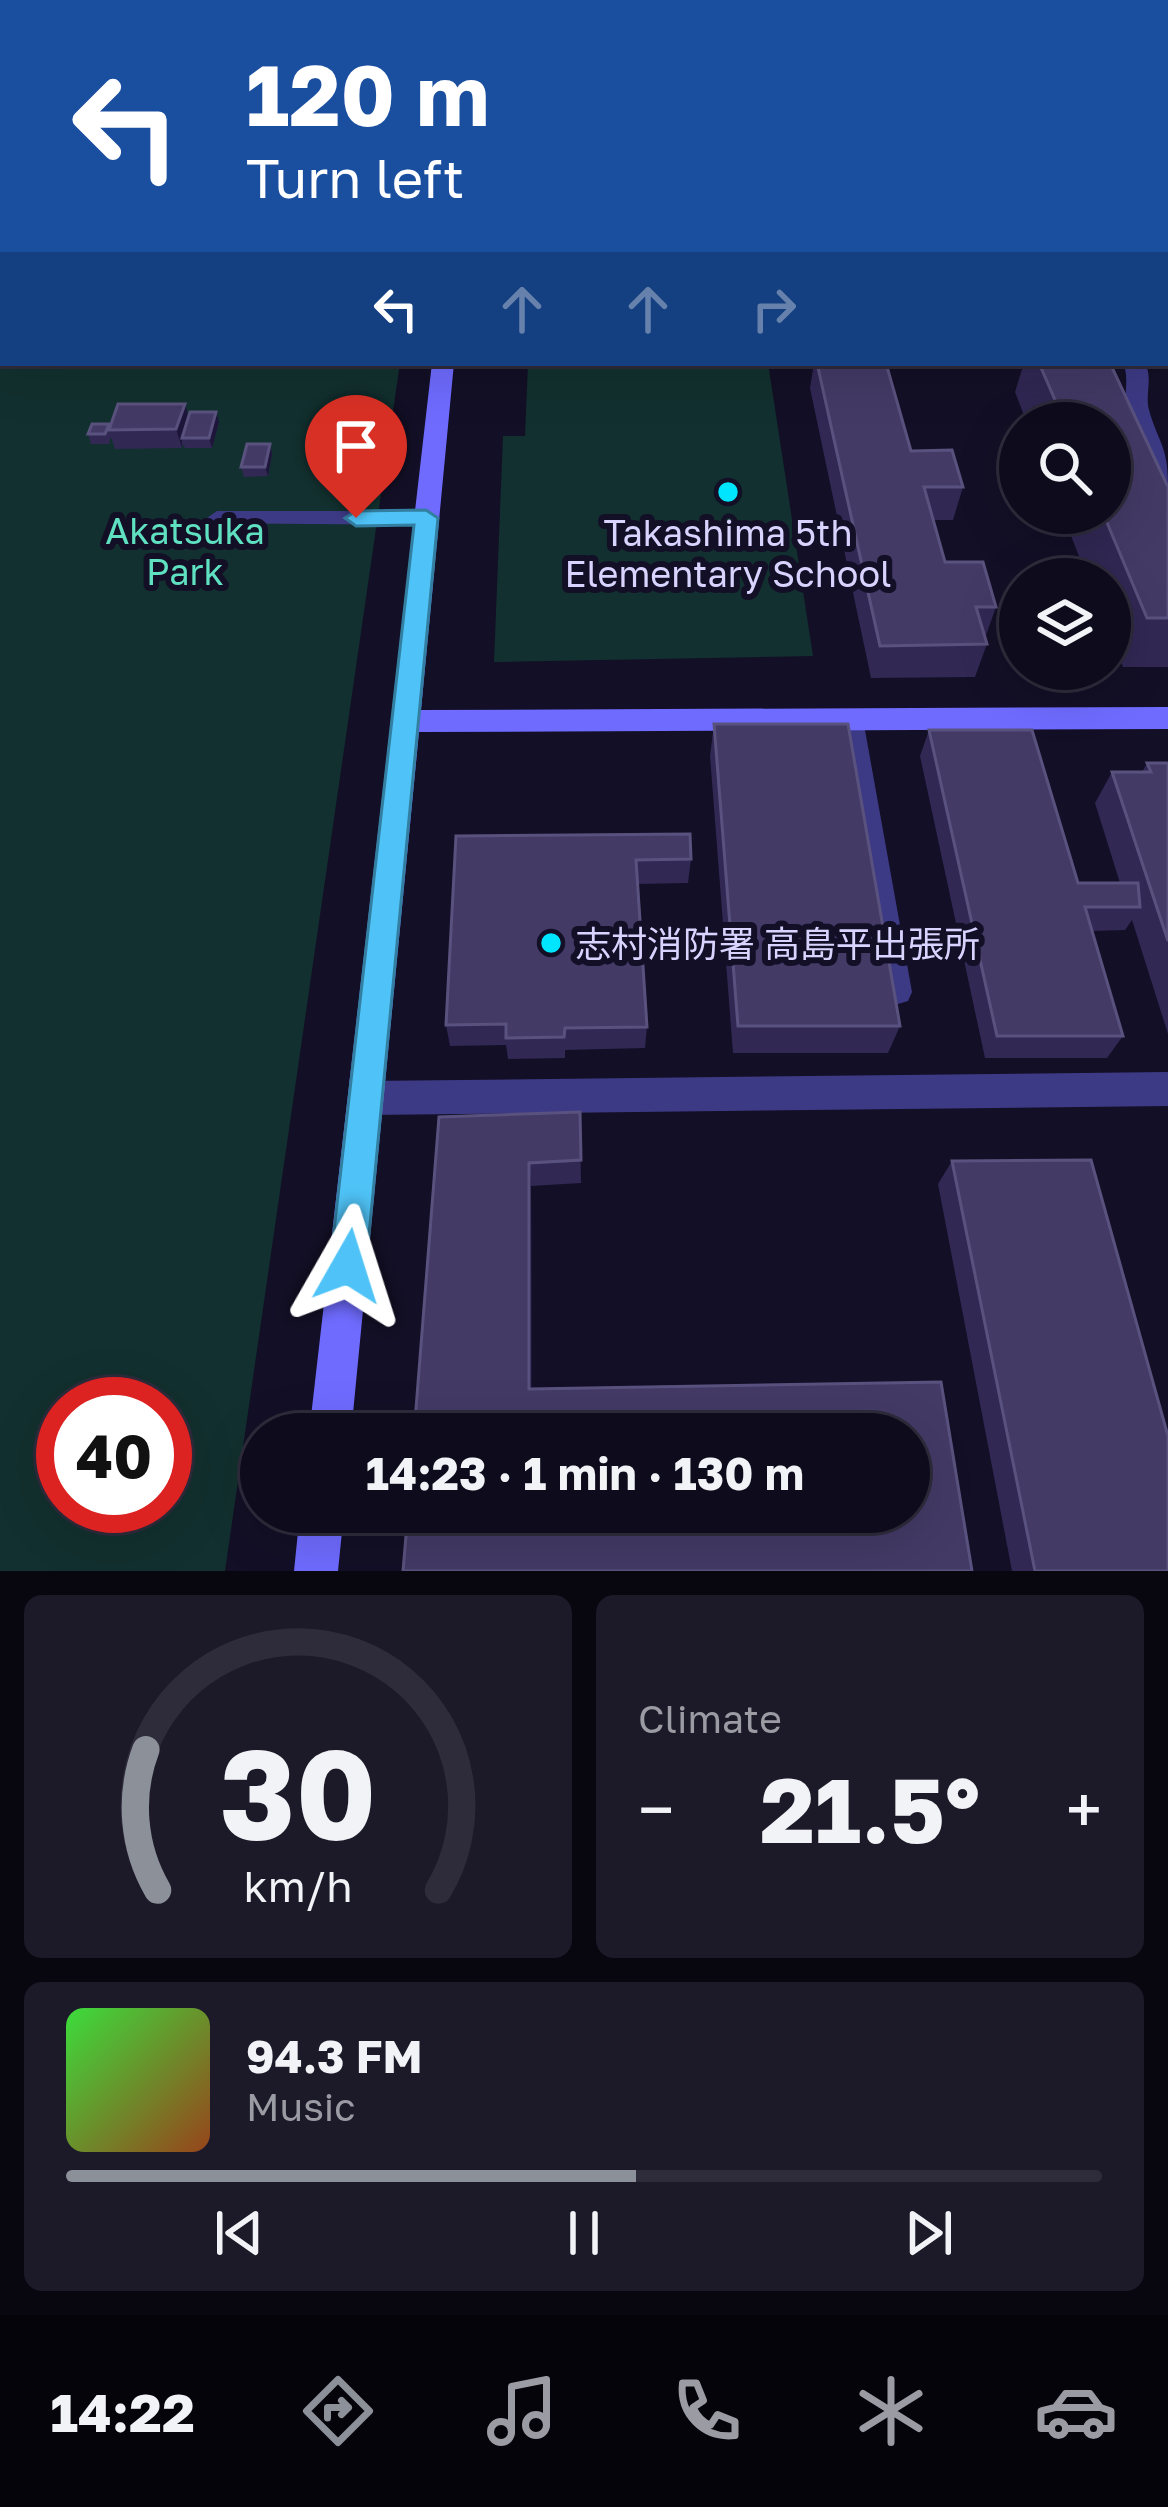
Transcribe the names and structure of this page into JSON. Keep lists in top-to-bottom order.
{
  "parks": ["Akatsuka Park"],
  "places": ["Takashima 5th Elementary School", "志村消防署 高島平出張所"],
  "page": {
    "turn": ["120 m", "Turn left"],
    "limit": "40",
    "trip": "14:23 · 1 min · 130 m",
    "tile": "Climate",
    "heat": ["−", "21.5°", "+"],
    "song": ["94.3 FM", "Music"],
    "tabs": "14:22",
    "gauge": ["30", "km/h"]
  }
}
